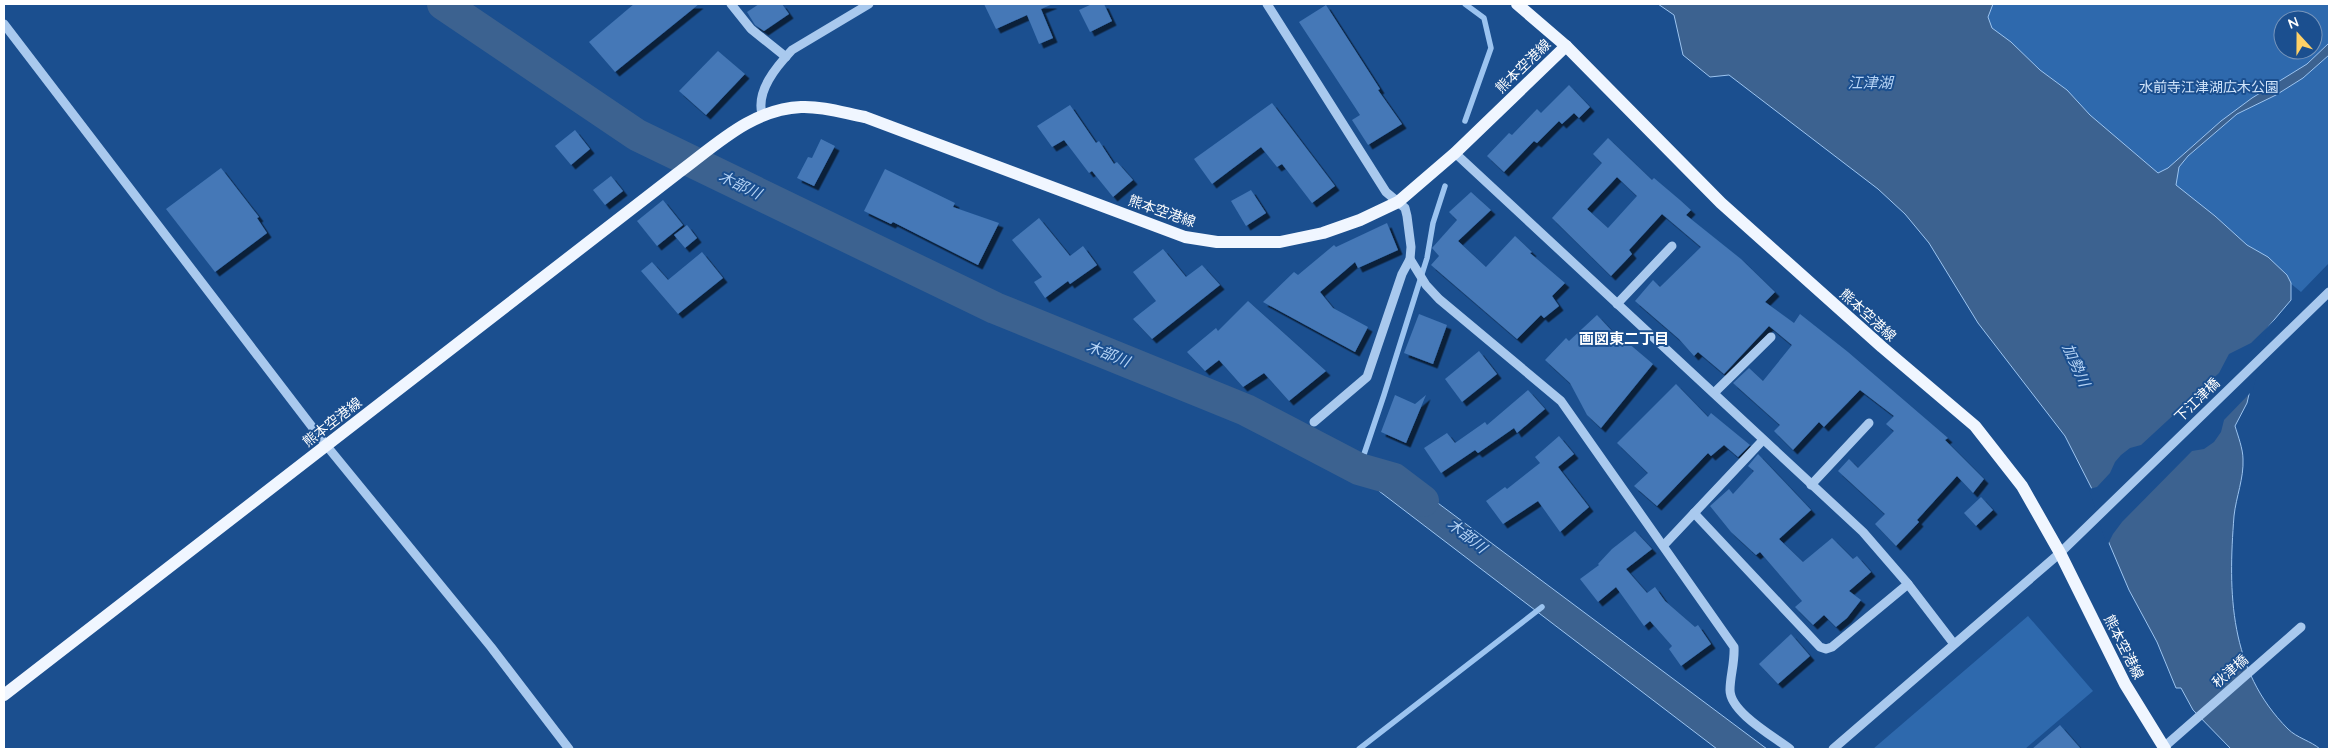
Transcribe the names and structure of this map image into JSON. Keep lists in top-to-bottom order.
{
  "streets": {
    "main road": ["熊本空港線"],
    "street": ["下江津橋", "秋津橋"]
  },
  "crossings": [
    ["熊本空港線", "下江津橋"],
    ["熊本空港線", "秋津橋"]
  ],
  "districts": ["画図東二丁目"],
  "water": ["江津湖", "木部川", "加勢川"],
  "parks": ["水前寺江津湖広木公園"],
  "north": "top"
}
